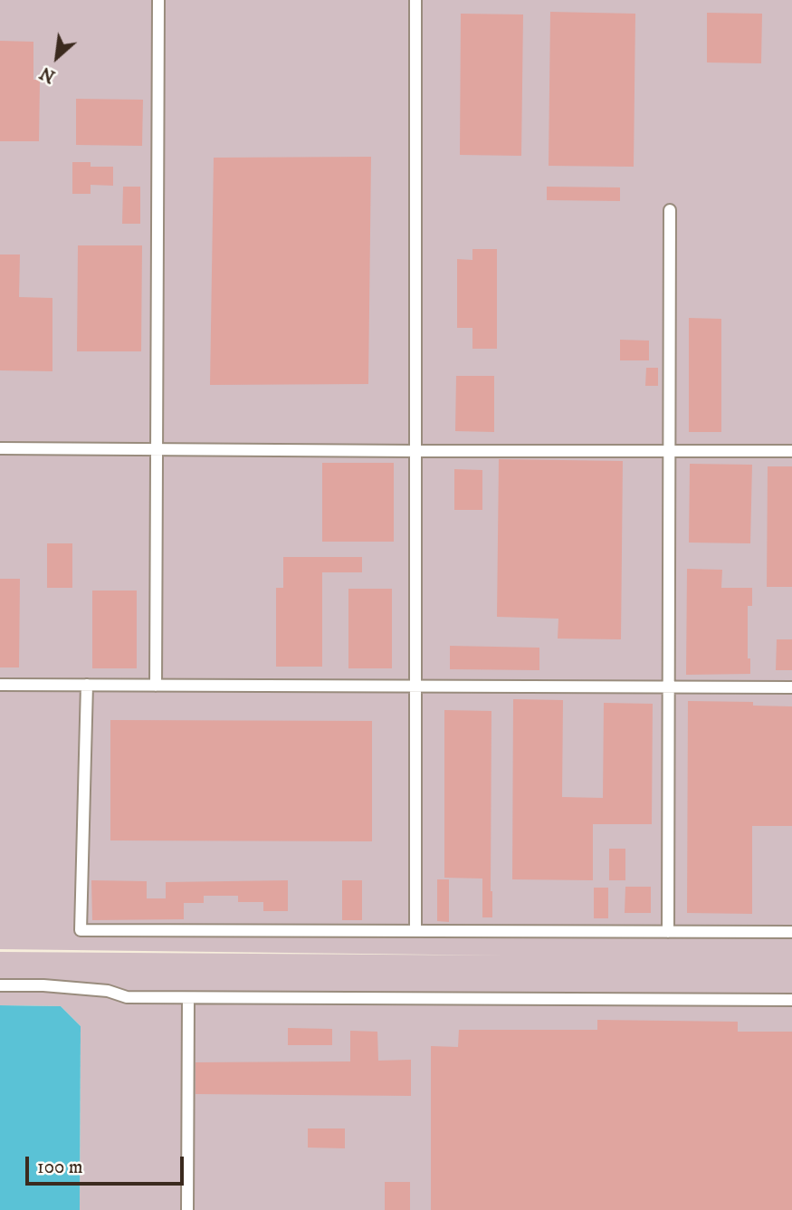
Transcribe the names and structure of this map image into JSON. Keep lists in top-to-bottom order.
{
  "scale_bar": "100 m",
  "north": "bottom left"
}
